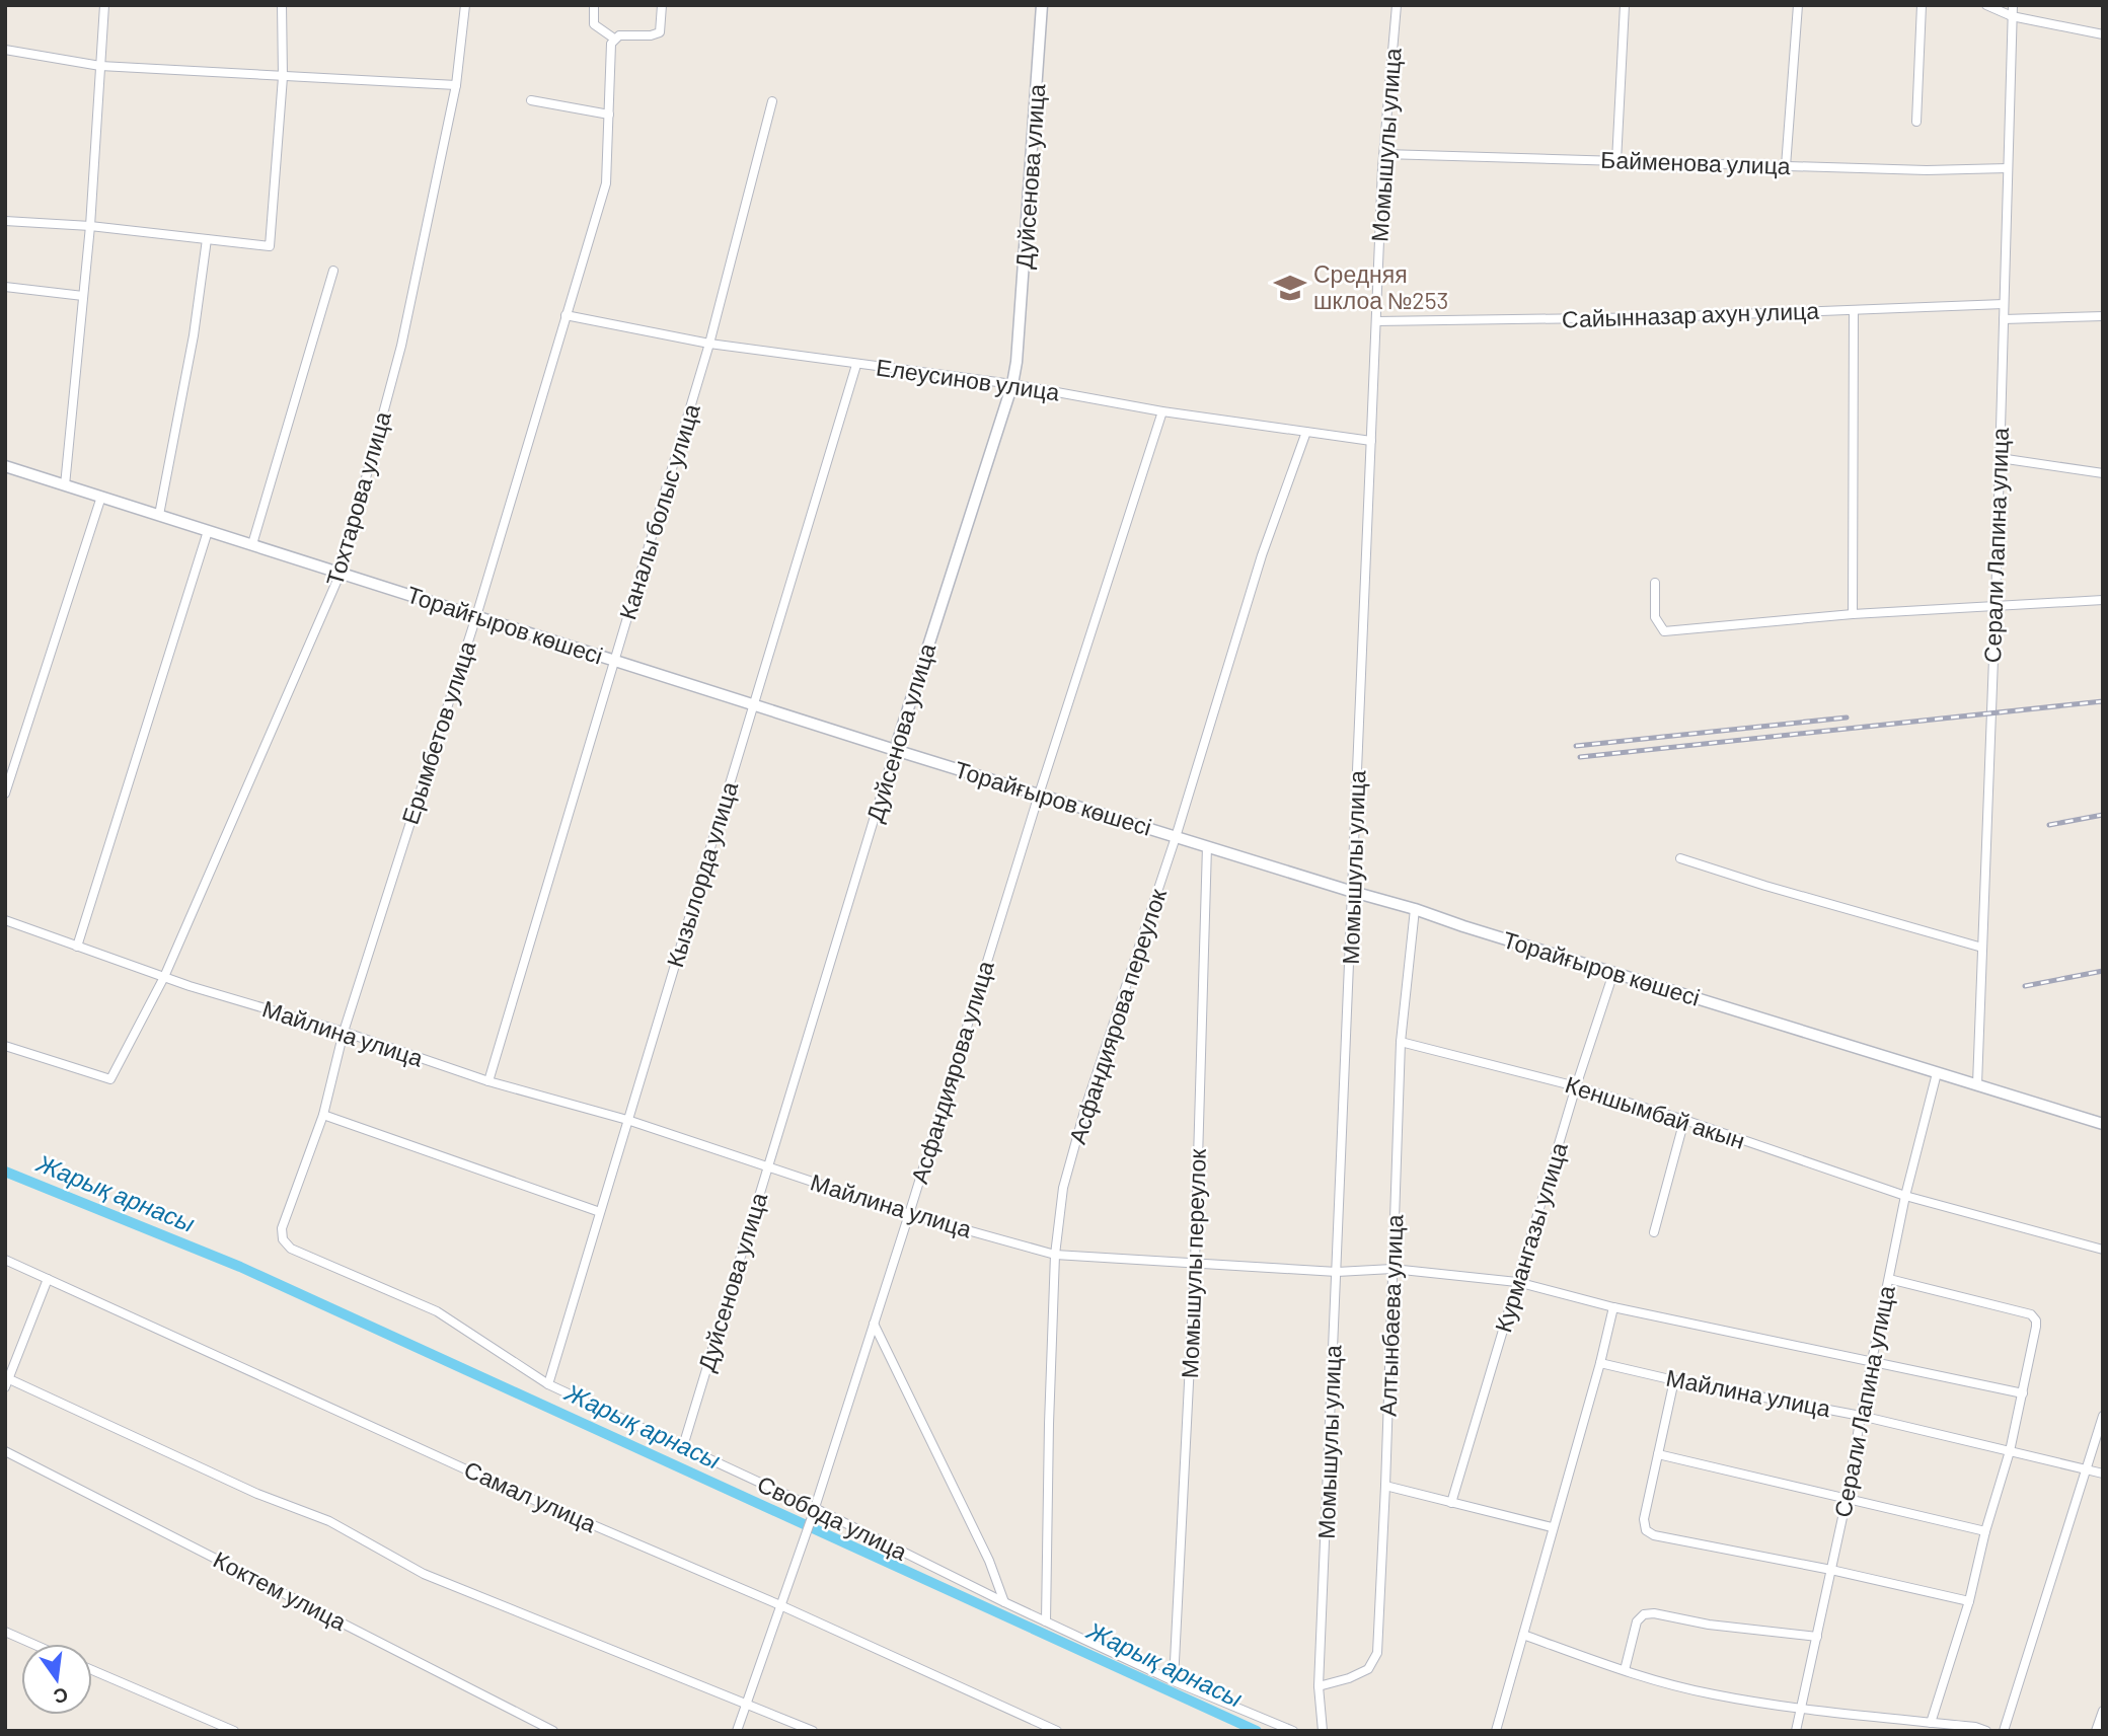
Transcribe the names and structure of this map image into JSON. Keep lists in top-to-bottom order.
{
  "streets": {
    "street": [
      "Момышулы улица",
      "Байменова улица",
      "Дуйсенова улица",
      "Сайынназар ахун улица",
      "Елеусинов улица",
      "Тохтарова улица",
      "Каналы болыс улица",
      "Серали Лапина улица",
      "Торайғыров көшесі",
      "Ерымбетов улица",
      "Кызылорда улица",
      "Асфандиярова переулок",
      "Майлина улица",
      "Асфандиярова улица",
      "Кеншымбай акын",
      "Курмангазы улица",
      "Момышулы переулок",
      "Алтынбаева улица",
      "Самал улица",
      "Свобода улица",
      "Коктем улица"
    ]
  },
  "crossings": [
    ["Момышулы улица", "Байменова улица"],
    ["Момышулы улица", "Сайынназар ахун улица"],
    ["Момышулы улица", "Елеусинов улица"],
    ["Момышулы улица", "Торайғыров көшесі"],
    ["Момышулы улица", "Майлина улица"],
    ["Момышулы улица", "Алтынбаева улица"],
    ["Байменова улица", "Серали Лапина улица"],
    ["Дуйсенова улица", "Елеусинов улица"],
    ["Дуйсенова улица", "Торайғыров көшесі"],
    ["Дуйсенова улица", "Майлина улица"],
    ["Дуйсенова улица", "Свобода улица"],
    ["Сайынназар ахун улица", "Серали Лапина улица"],
    ["Елеусинов улица", "Каналы болыс улица"],
    ["Елеусинов улица", "Ерымбетов улица"],
    ["Елеусинов улица", "Кызылорда улица"],
    ["Елеусинов улица", "Асфандиярова переулок"],
    ["Елеусинов улица", "Асфандиярова улица"],
    ["Тохтарова улица", "Торайғыров көшесі"],
    ["Тохтарова улица", "Майлина улица"],
    ["Каналы болыс улица", "Торайғыров көшесі"],
    ["Каналы болыс улица", "Майлина улица"],
    ["Серали Лапина улица", "Торайғыров көшесі"],
    ["Серали Лапина улица", "Майлина улица"],
    ["Серали Лапина улица", "Кеншымбай акын"],
    ["Торайғыров көшесі", "Ерымбетов улица"],
    ["Торайғыров көшесі", "Кызылорда улица"],
    ["Торайғыров көшесі", "Асфандиярова переулок"],
    ["Торайғыров көшесі", "Асфандиярова улица"],
    ["Торайғыров көшесі", "Курмангазы улица"],
    ["Торайғыров көшесі", "Момышулы переулок"],
    ["Торайғыров көшесі", "Алтынбаева улица"],
    ["Ерымбетов улица", "Майлина улица"],
    ["Ерымбетов улица", "Свобода улица"],
    ["Кызылорда улица", "Майлина улица"],
    ["Кызылорда улица", "Свобода улица"],
    ["Асфандиярова переулок", "Майлина улица"],
    ["Асфандиярова переулок", "Свобода улица"],
    ["Майлина улица", "Асфандиярова улица"],
    ["Майлина улица", "Курмангазы улица"],
    ["Майлина улица", "Момышулы переулок"],
    ["Майлина улица", "Алтынбаева улица"],
    ["Асфандиярова улица", "Самал улица"],
    ["Асфандиярова улица", "Свобода улица"],
    ["Кеншымбай акын", "Курмангазы улица"],
    ["Кеншымбай акын", "Алтынбаева улица"],
    ["Момышулы переулок", "Свобода улица"]
  ],
  "water": ["Жарық арнасы"],
  "places": {
    "school or university": ["Средняя шклоа №253"]
  },
  "north": "bottom"
}
